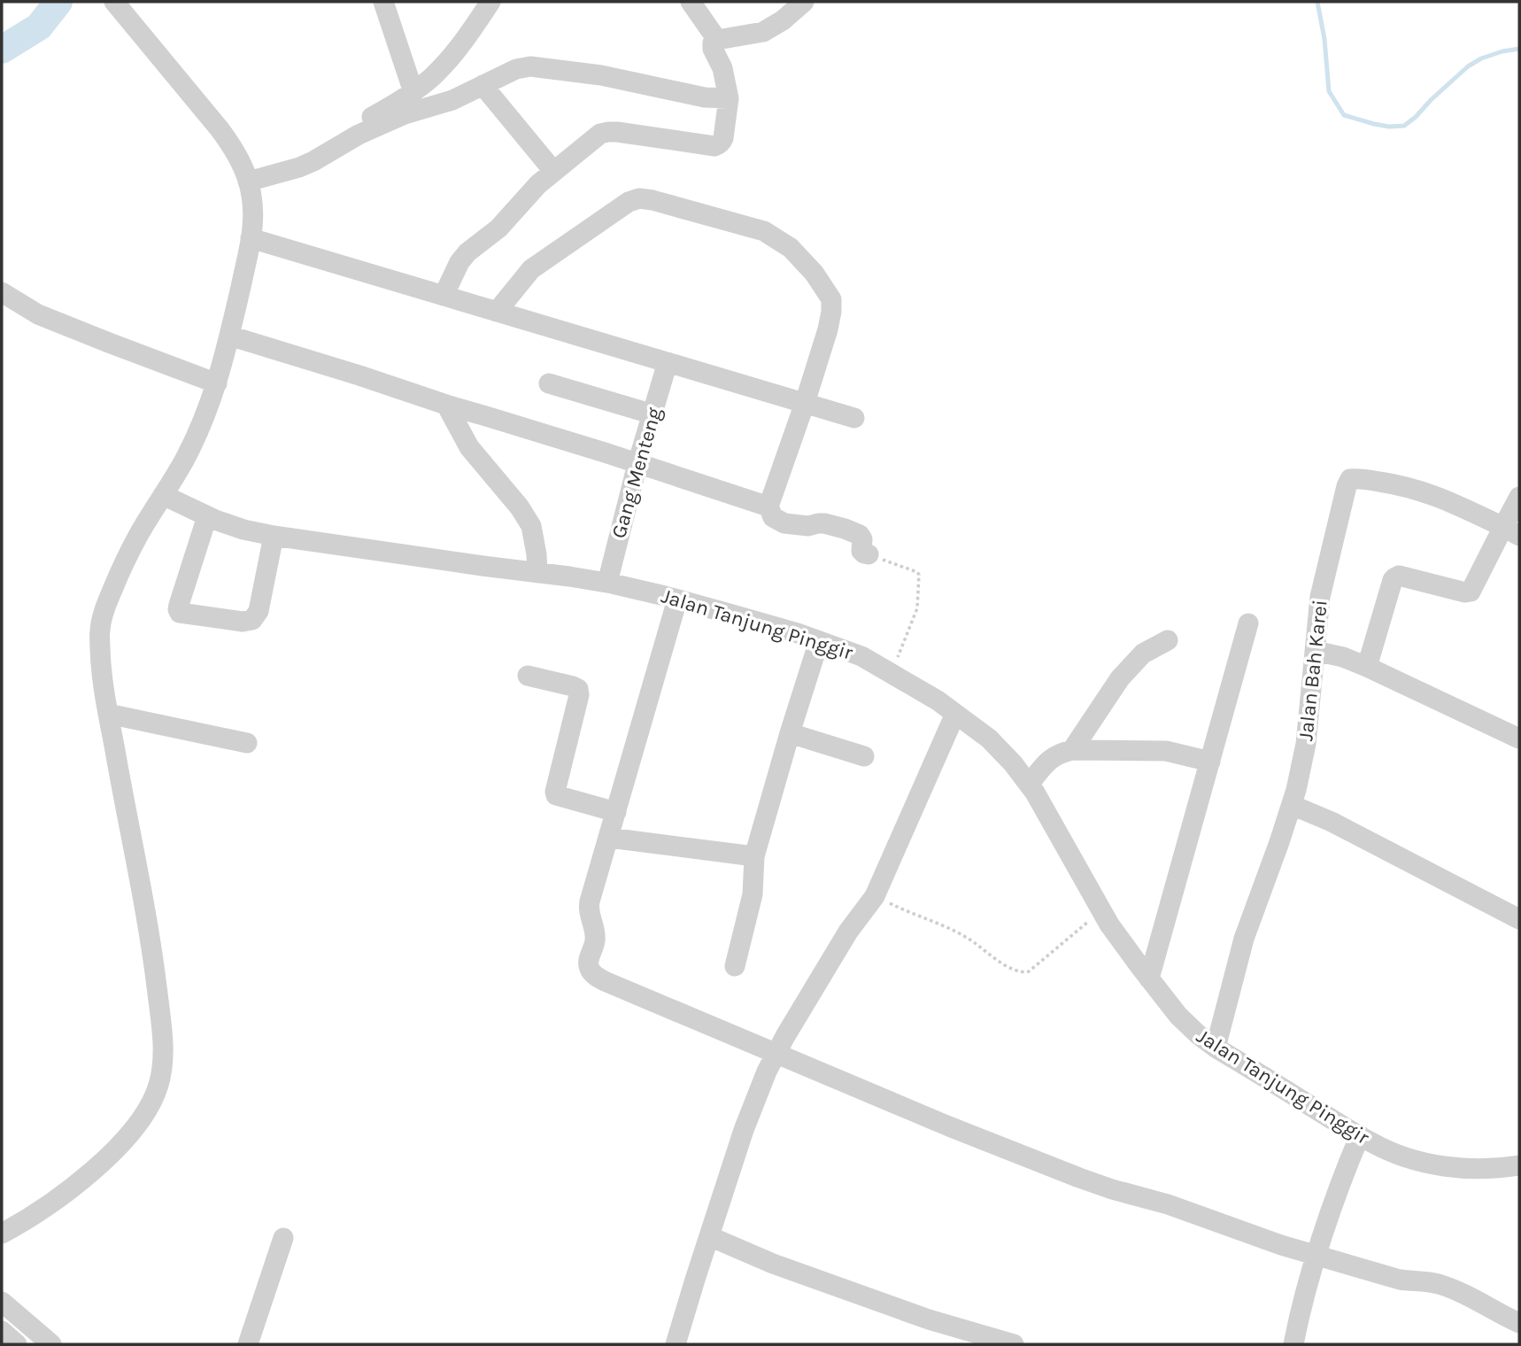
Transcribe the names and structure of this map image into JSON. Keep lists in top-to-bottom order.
{
  "streets": {
    "street": ["Gang Menteng", "Jalan Tanjung Pinggir", "Jalan Bah Karei"]
  },
  "crossings": [
    ["Gang Menteng", "Jalan Tanjung Pinggir"],
    ["Jalan Tanjung Pinggir", "Jalan Bah Karei"]
  ]
}
